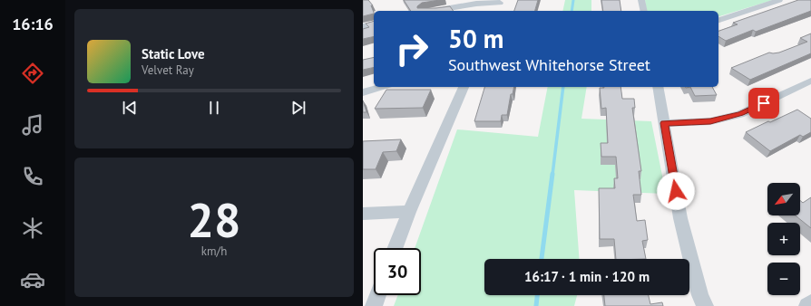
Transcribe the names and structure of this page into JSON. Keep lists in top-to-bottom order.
{
  "north": "bottom left",
  "page": {
    "tabs": "16:16",
    "turn": ["50 m", "Southwest Whitehorse Street"],
    "song": ["Static Love", "Velvet Ray"],
    "tile": ["28", "km/h"],
    "map_buttons": ["+", "−"],
    "limit": "30",
    "trip": "16:17 · 1 min · 120 m"
  }
}
